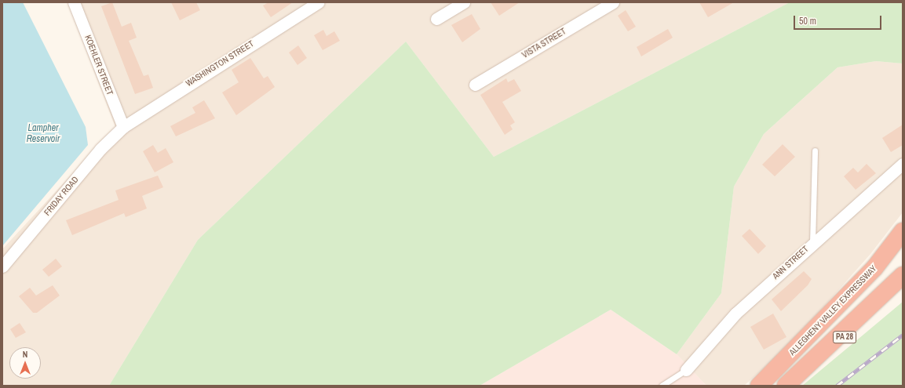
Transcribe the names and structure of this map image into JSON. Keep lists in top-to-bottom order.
{
  "streets": {
    "highway": ["ALLEGHENY VALLEY EXPRESSWAY", "PA 28"],
    "street": [
      "VISTA STREET",
      "WASHINGTON STREET",
      "KOEHLER STREET",
      "FRIDAY ROAD",
      "ANN STREET"
    ]
  },
  "crossings": [
    ["WASHINGTON STREET", "KOEHLER STREET"],
    ["WASHINGTON STREET", "FRIDAY ROAD"],
    ["KOEHLER STREET", "FRIDAY ROAD"]
  ],
  "water": ["Lampher Reservoir"],
  "scale_bar": "50 m",
  "north": "top"
}
